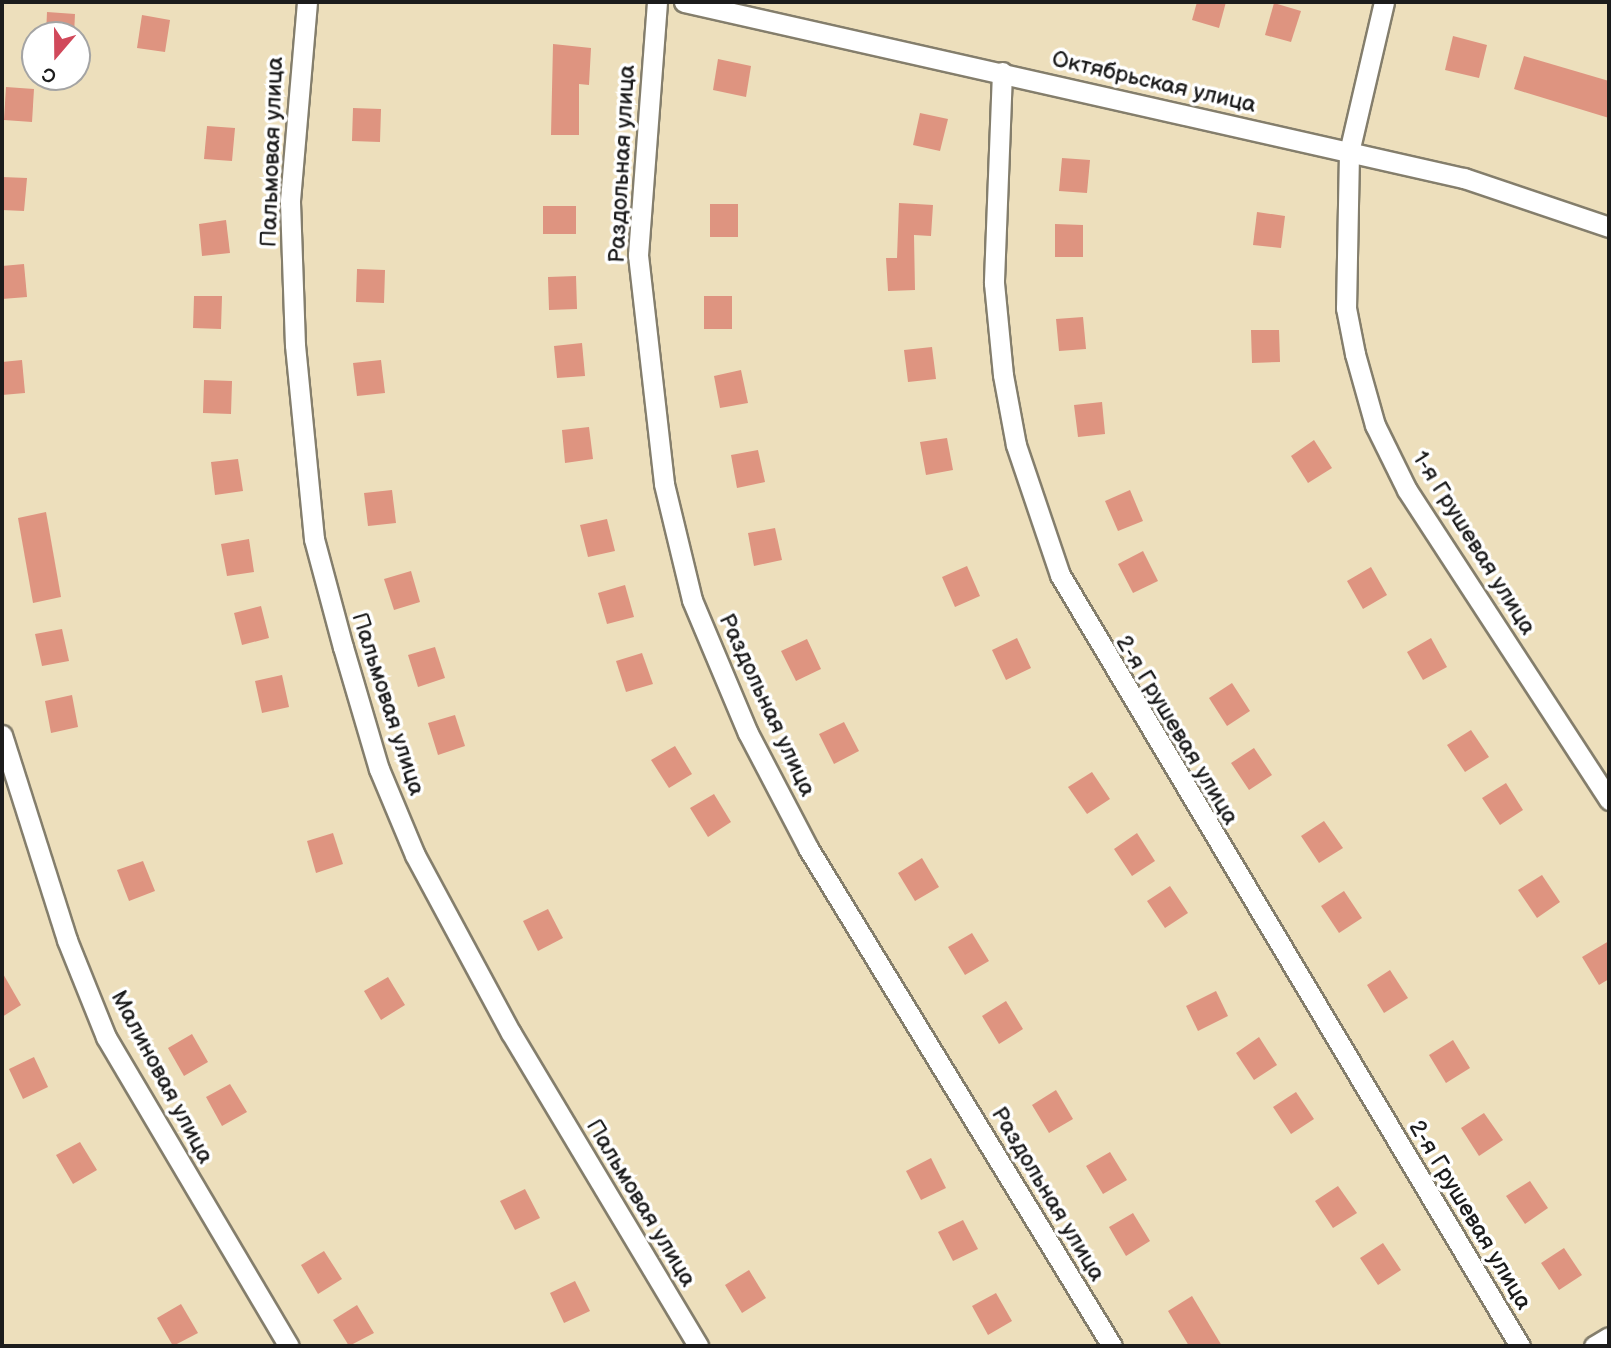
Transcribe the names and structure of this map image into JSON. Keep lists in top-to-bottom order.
{
  "streets": {
    "street": [
      "Октябрьская улица",
      "Пальмовая улица",
      "Раздольная улица",
      "1-я Грушевая улица",
      "2-я Грушевая улица",
      "Малиновая улица"
    ]
  },
  "crossings": [
    ["Октябрьская улица", "1-я Грушевая улица"],
    ["Октябрьская улица", "2-я Грушевая улица"]
  ],
  "north": "bottom"
}
